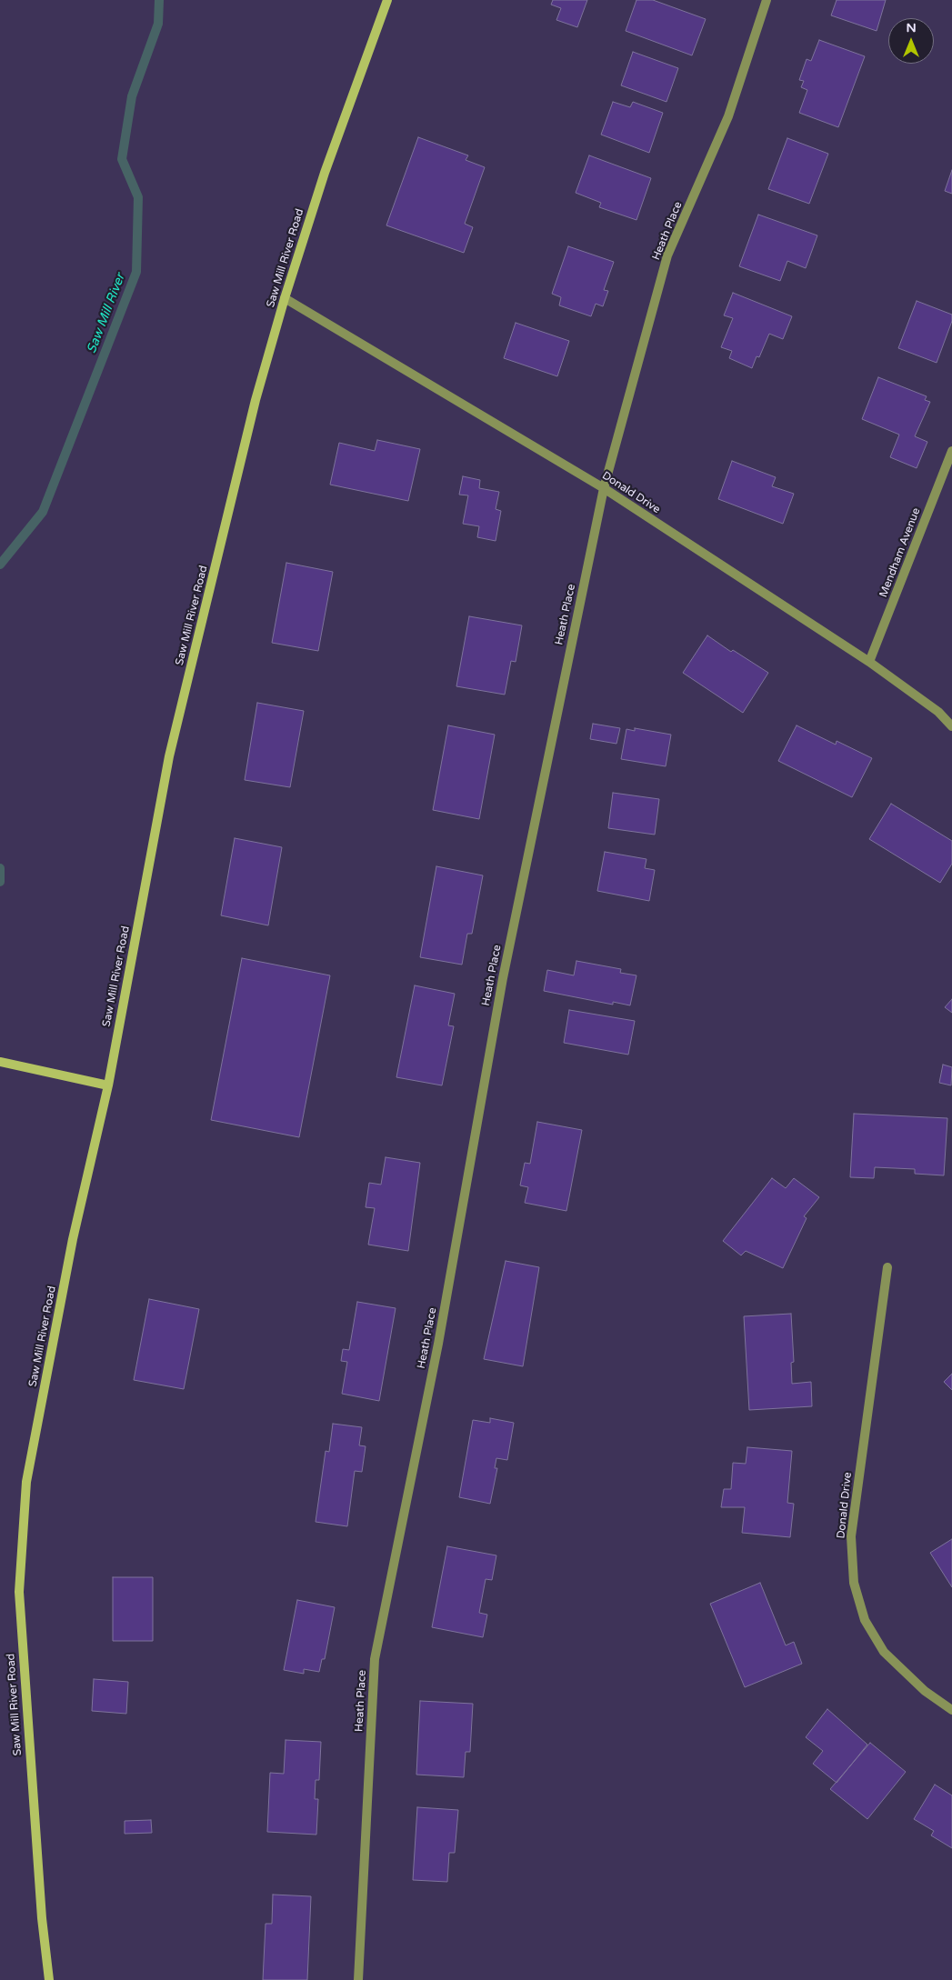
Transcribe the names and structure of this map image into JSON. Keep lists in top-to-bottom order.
{
  "streets": {
    "main road": ["Saw Mill River Road"],
    "street": ["Heath Place", "Donald Drive", "Mendham Avenue"]
  },
  "crossings": [
    ["Heath Place", "Donald Drive"],
    ["Saw Mill River Road", "Donald Drive"],
    ["Donald Drive", "Mendham Avenue"]
  ],
  "water": ["Saw Mill River"],
  "north": "top"
}
